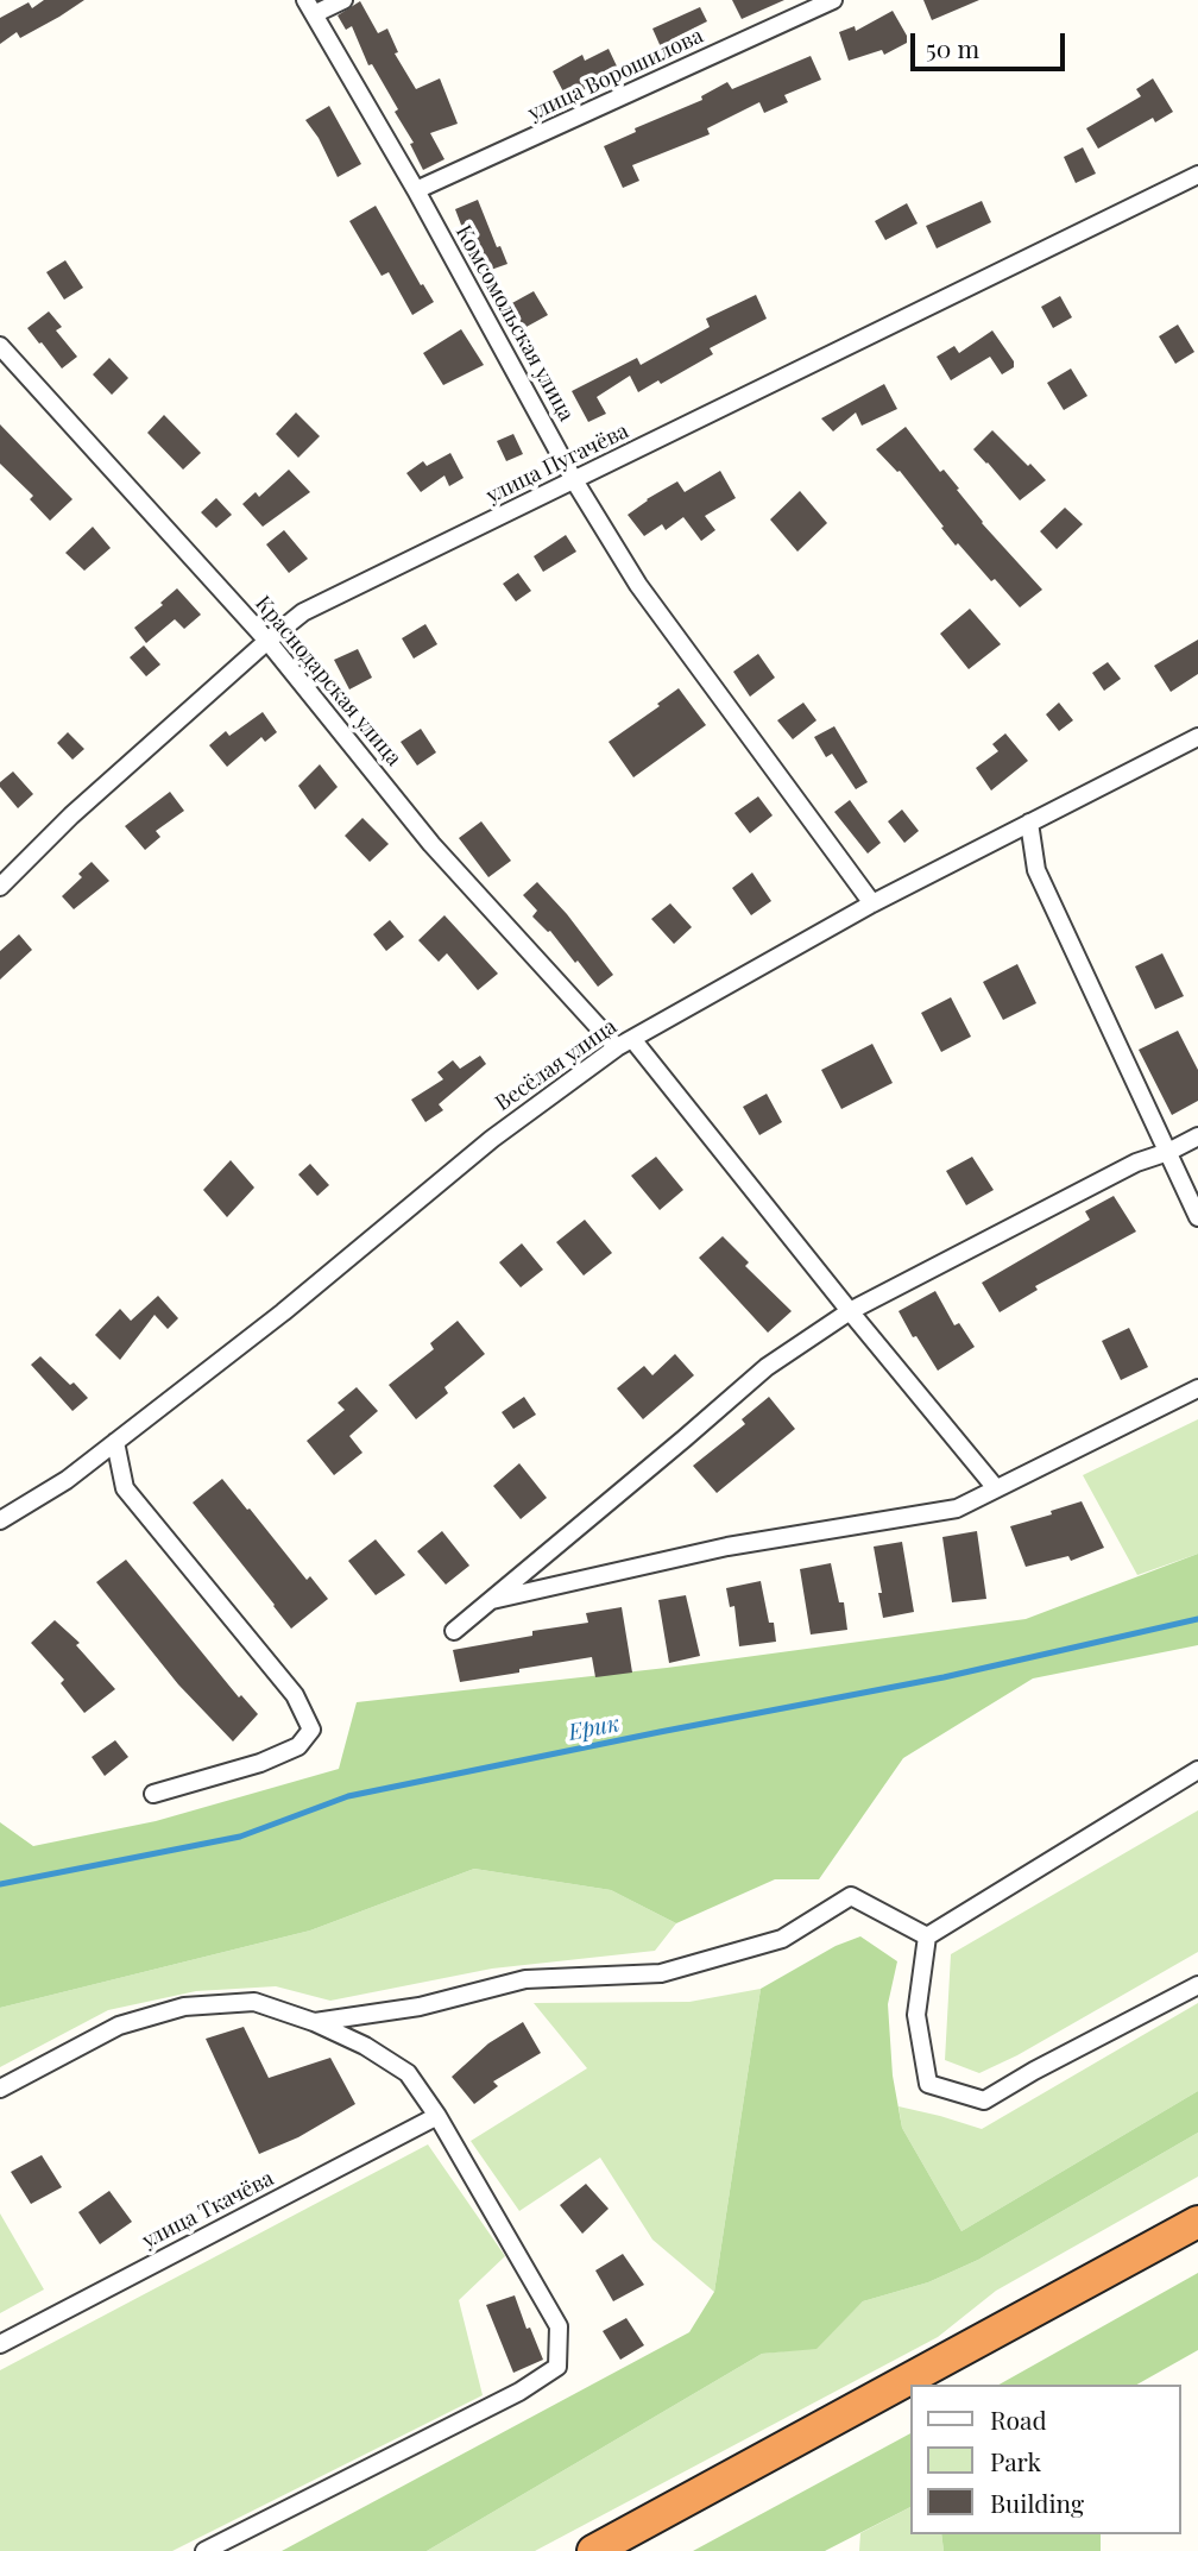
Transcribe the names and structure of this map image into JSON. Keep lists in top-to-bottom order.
{
  "streets": {
    "street": [
      "улица Ворошилова",
      "Комсомольская улица",
      "улица Пугачёва",
      "Краснодарская улица",
      "Весёлая улица",
      "улица Ткачёва"
    ]
  },
  "crossings": [
    ["улица Ворошилова", "Комсомольская улица"],
    ["Комсомольская улица", "улица Пугачёва"],
    ["Комсомольская улица", "Весёлая улица"],
    ["улица Пугачёва", "Краснодарская улица"],
    ["Краснодарская улица", "Весёлая улица"]
  ],
  "water": ["Ерик"],
  "legend": ["Road", "Park", "Building"],
  "scale_bar": "50 m"
}
